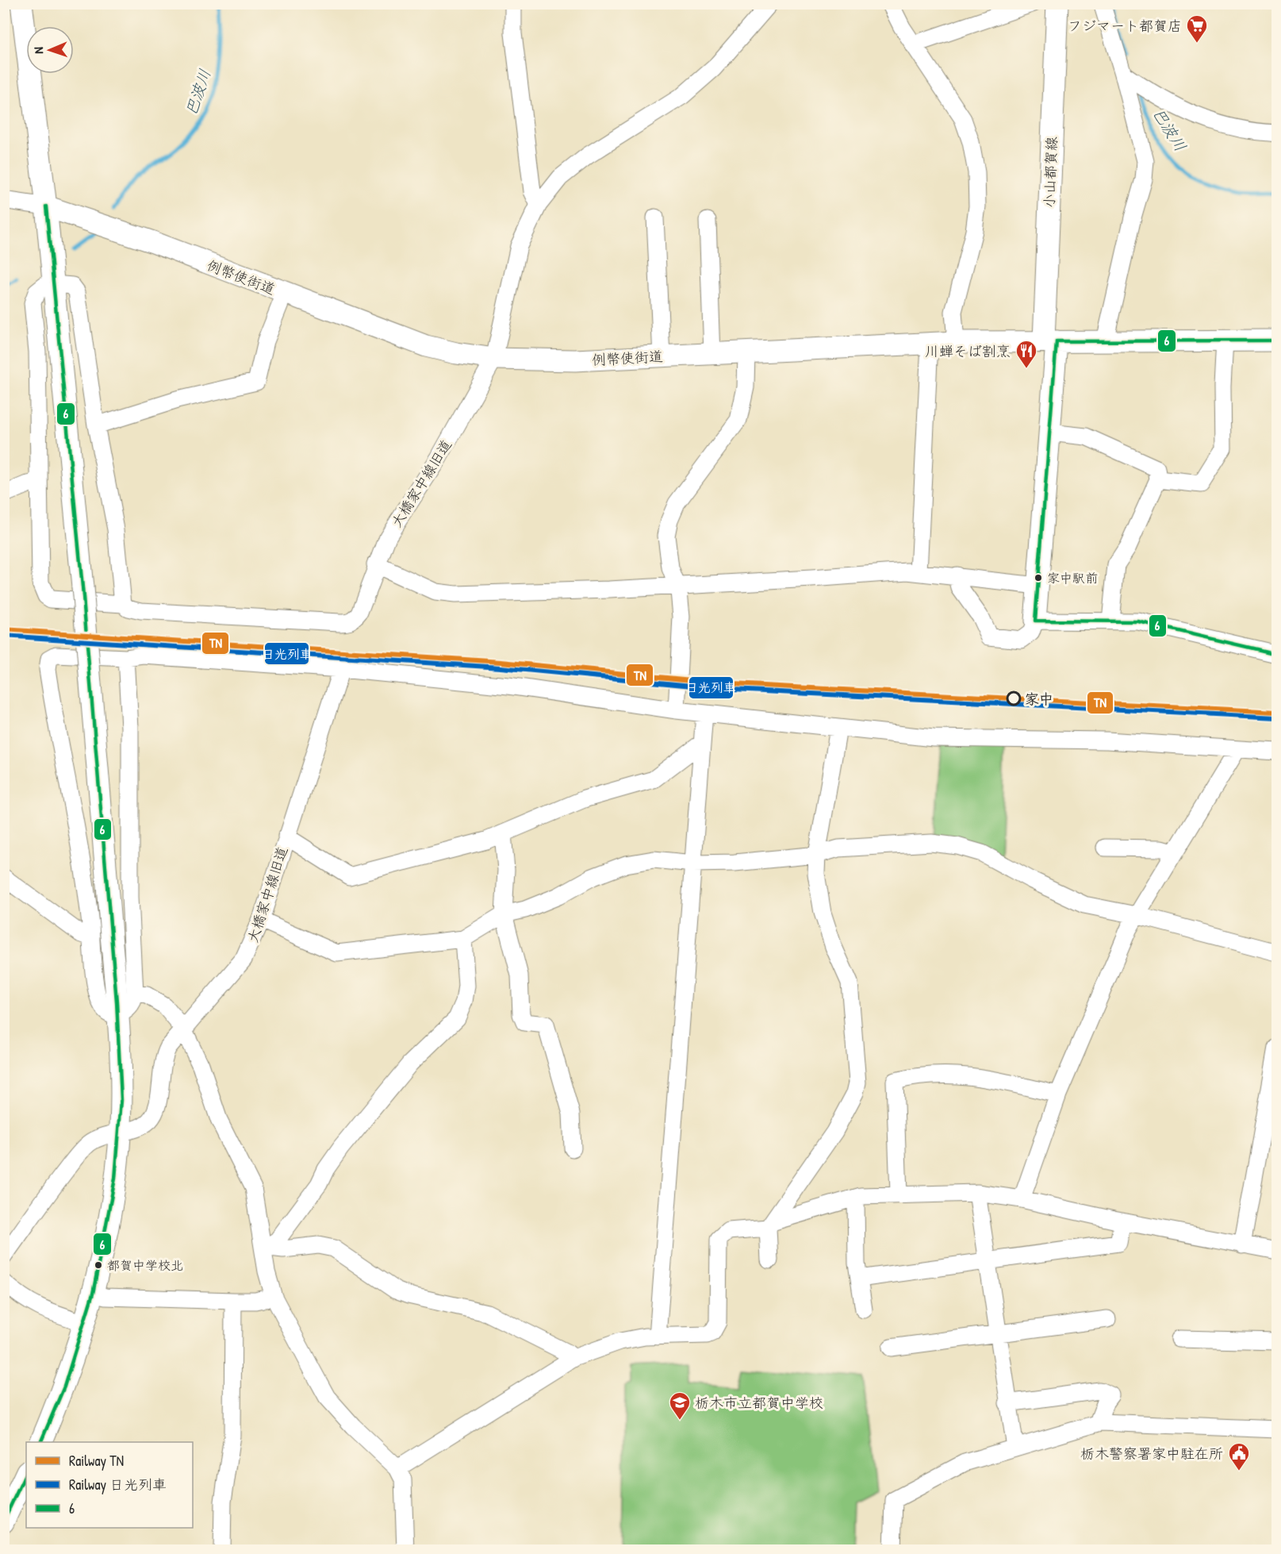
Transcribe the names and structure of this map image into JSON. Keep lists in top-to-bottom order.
{
  "streets": {
    "main road": ["小山都賀線", "例幣使街道"],
    "street": ["大橋家中線旧道"]
  },
  "crossings": [
    ["小山都賀線", "例幣使街道"],
    ["例幣使街道", "大橋家中線旧道"]
  ],
  "water": ["巴波川"],
  "places": {
    "supermarket": ["フジマート都賀店"],
    "restaurant": ["川蝉そば割烹"],
    "other": ["家中駅前", "家中", "都賀中学校北"],
    "school or university": ["栃木市立都賀中学校"],
    "public building": ["栃木警察署家中駐在所"]
  },
  "lines": ["transit line 6", "rail line TN", "rail line 日光列車"],
  "legend": ["Railway TN", "Railway 日光列車", "6"],
  "north": "left"
}
